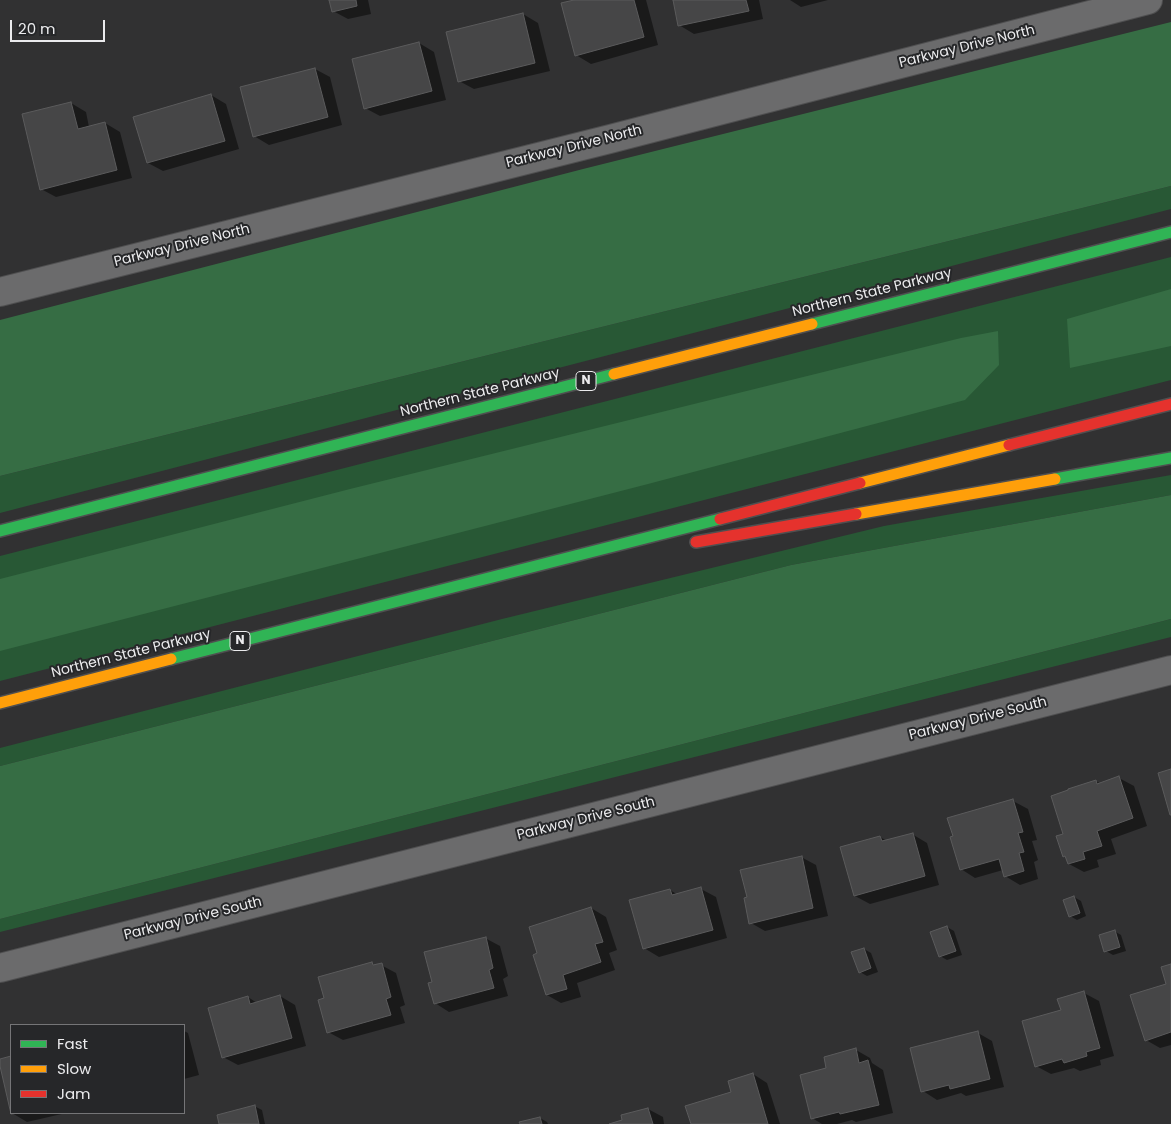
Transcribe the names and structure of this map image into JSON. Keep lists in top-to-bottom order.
{
  "streets": {
    "highway": ["Northern State Parkway", "N"],
    "street": ["Parkway Drive North", "Parkway Drive South"]
  },
  "legend": ["Fast", "Slow", "Jam"],
  "scale_bar": "20 m"
}
